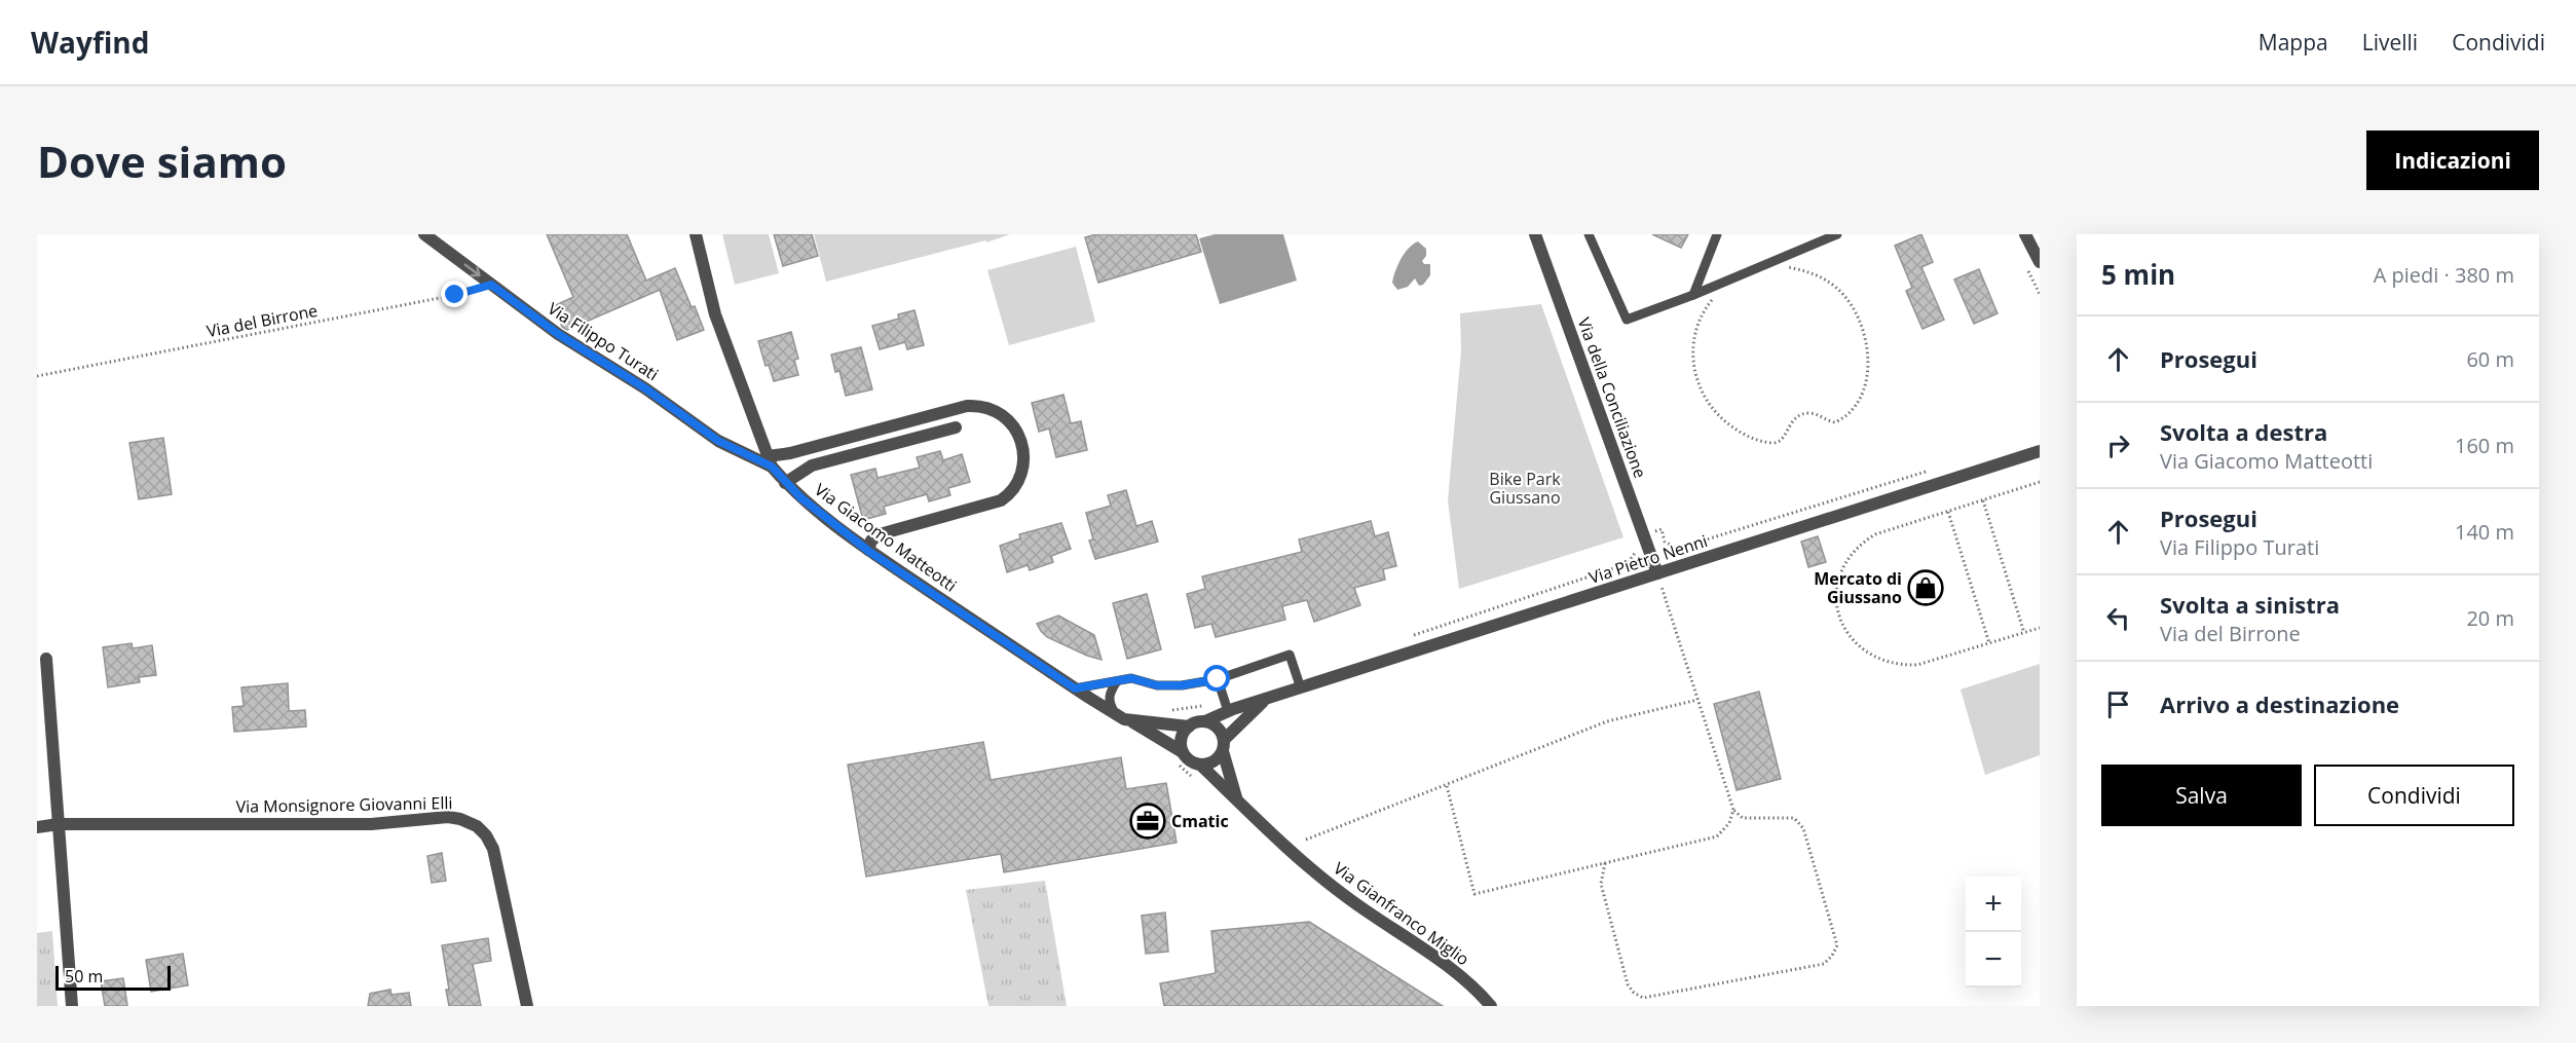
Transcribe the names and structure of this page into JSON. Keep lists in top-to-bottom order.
{
  "streets": {
    "street": [
      "Via Filippo Turati",
      "Via della Conciliazione",
      "Via Giacomo Matteotti",
      "Via Pietro Nenni",
      "Via Monsignore Giovanni Elli",
      "Via Gianfranco Miglio"
    ],
    "path": ["Via del Birrone"]
  },
  "crossings": [
    ["Via del Birrone", "Via Filippo Turati"],
    ["Via Filippo Turati", "Via Giacomo Matteotti"],
    ["Via della Conciliazione", "Via Pietro Nenni"],
    ["Via Giacomo Matteotti", "Via Pietro Nenni"],
    ["Via Giacomo Matteotti", "Via Gianfranco Miglio"],
    ["Via Pietro Nenni", "Via Gianfranco Miglio"]
  ],
  "parks": ["Bike Park Giussano"],
  "places": {
    "shop": ["Mercato di Giussano"],
    "office": ["Cmatic"]
  },
  "scale_bar": "50 m",
  "page": {
    "header": "Wayfind",
    "nav": ["Mappa", "Livelli", "Condividi"],
    "buttons": [
      "Indicazioni",
      ["Salva", "Condividi"]
    ],
    "title": "Dove siamo",
    "heading": ["5 min", "A piedi · 380 m"],
    "list": [
      ["Prosegui", "60 m"],
      ["Svolta a destra", "Via Giacomo Matteotti", "160 m"],
      ["Prosegui", "Via Filippo Turati", "140 m"],
      ["Svolta a sinistra", "Via del Birrone", "20 m"],
      "Arrivo a destinazione"
    ],
    "map_buttons": ["+", "−"],
    "scale": "50 m"
  }
}
